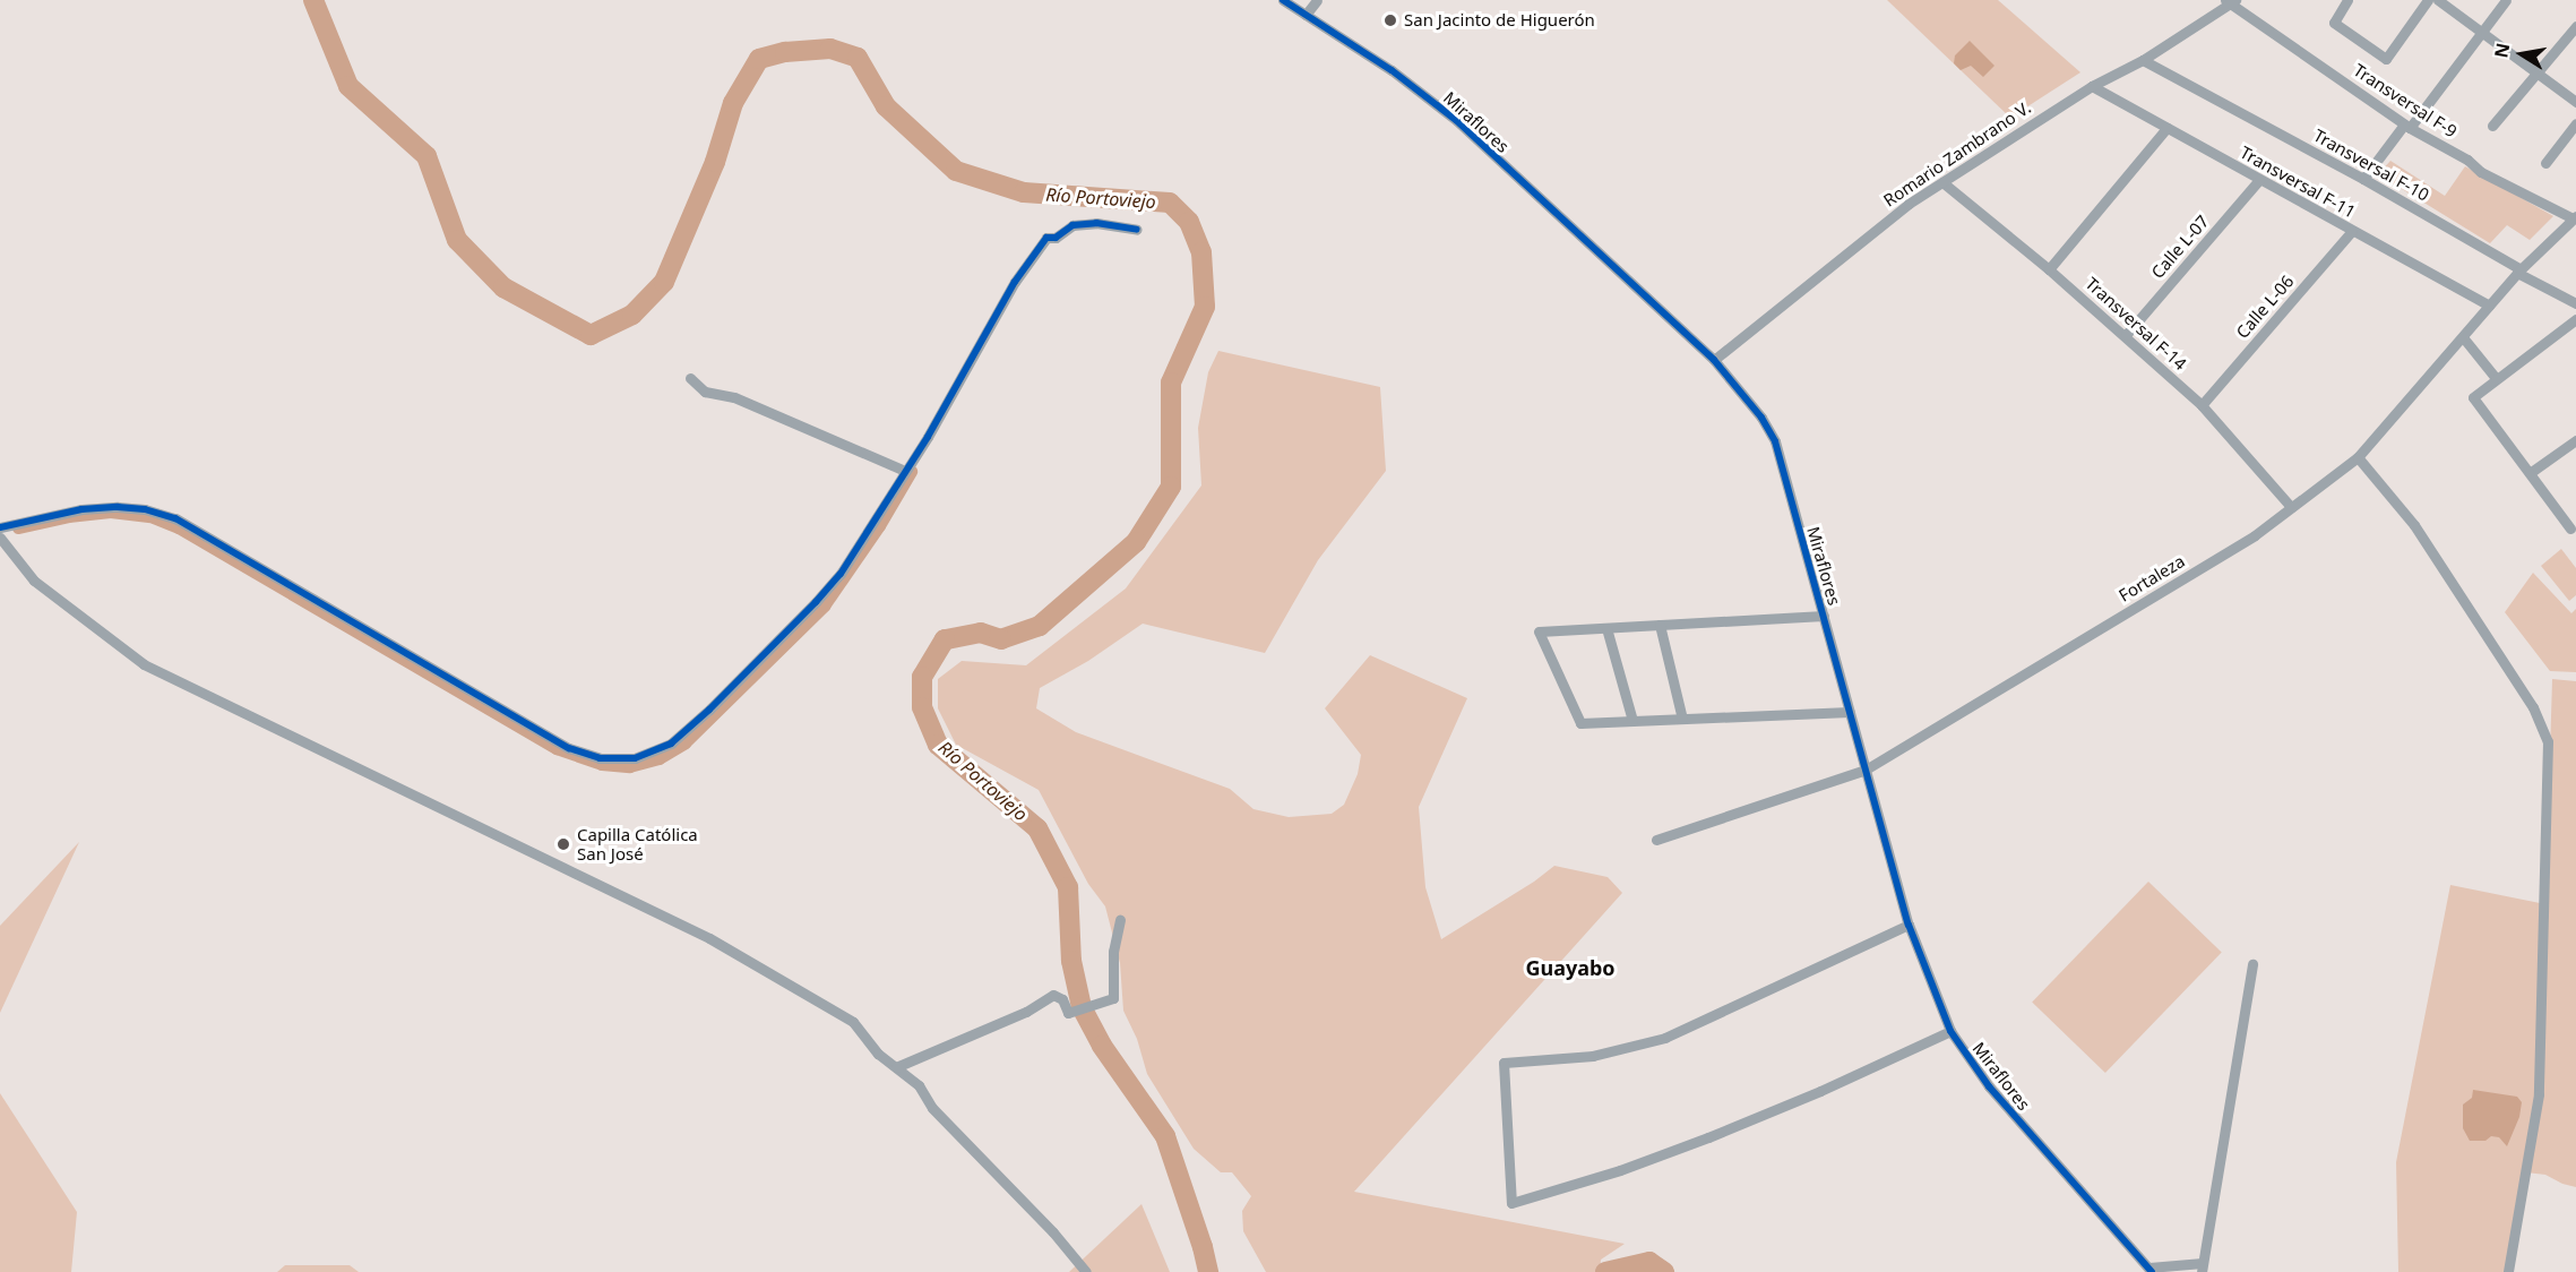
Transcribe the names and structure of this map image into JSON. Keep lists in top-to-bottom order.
{
  "streets": {
    "street": [
      "Transversal F-9",
      "Miraflores",
      "Romario Zambrano V.",
      "Transversal F-10",
      "Transversal F-11",
      "Calle L-07",
      "Calle L-06",
      "Transversal F-14",
      "Fortaleza"
    ]
  },
  "crossings": [
    ["Transversal F-9", "Romario Zambrano V."],
    ["Transversal F-9", "Fortaleza"],
    ["Miraflores", "Romario Zambrano V."],
    ["Miraflores", "Fortaleza"],
    ["Romario Zambrano V.", "Transversal F-10"],
    ["Romario Zambrano V.", "Transversal F-11"],
    ["Romario Zambrano V.", "Transversal F-14"],
    ["Transversal F-10", "Fortaleza"],
    ["Transversal F-11", "Calle L-07"],
    ["Transversal F-11", "Calle L-06"],
    ["Transversal F-11", "Fortaleza"],
    ["Calle L-07", "Transversal F-14"],
    ["Calle L-06", "Transversal F-14"],
    ["Transversal F-14", "Fortaleza"]
  ],
  "districts": ["Guayabo"],
  "water": ["Río Portoviejo"],
  "places": ["San Jacinto de Higuerón", "Capilla Católica San José"],
  "north": "left"
}
